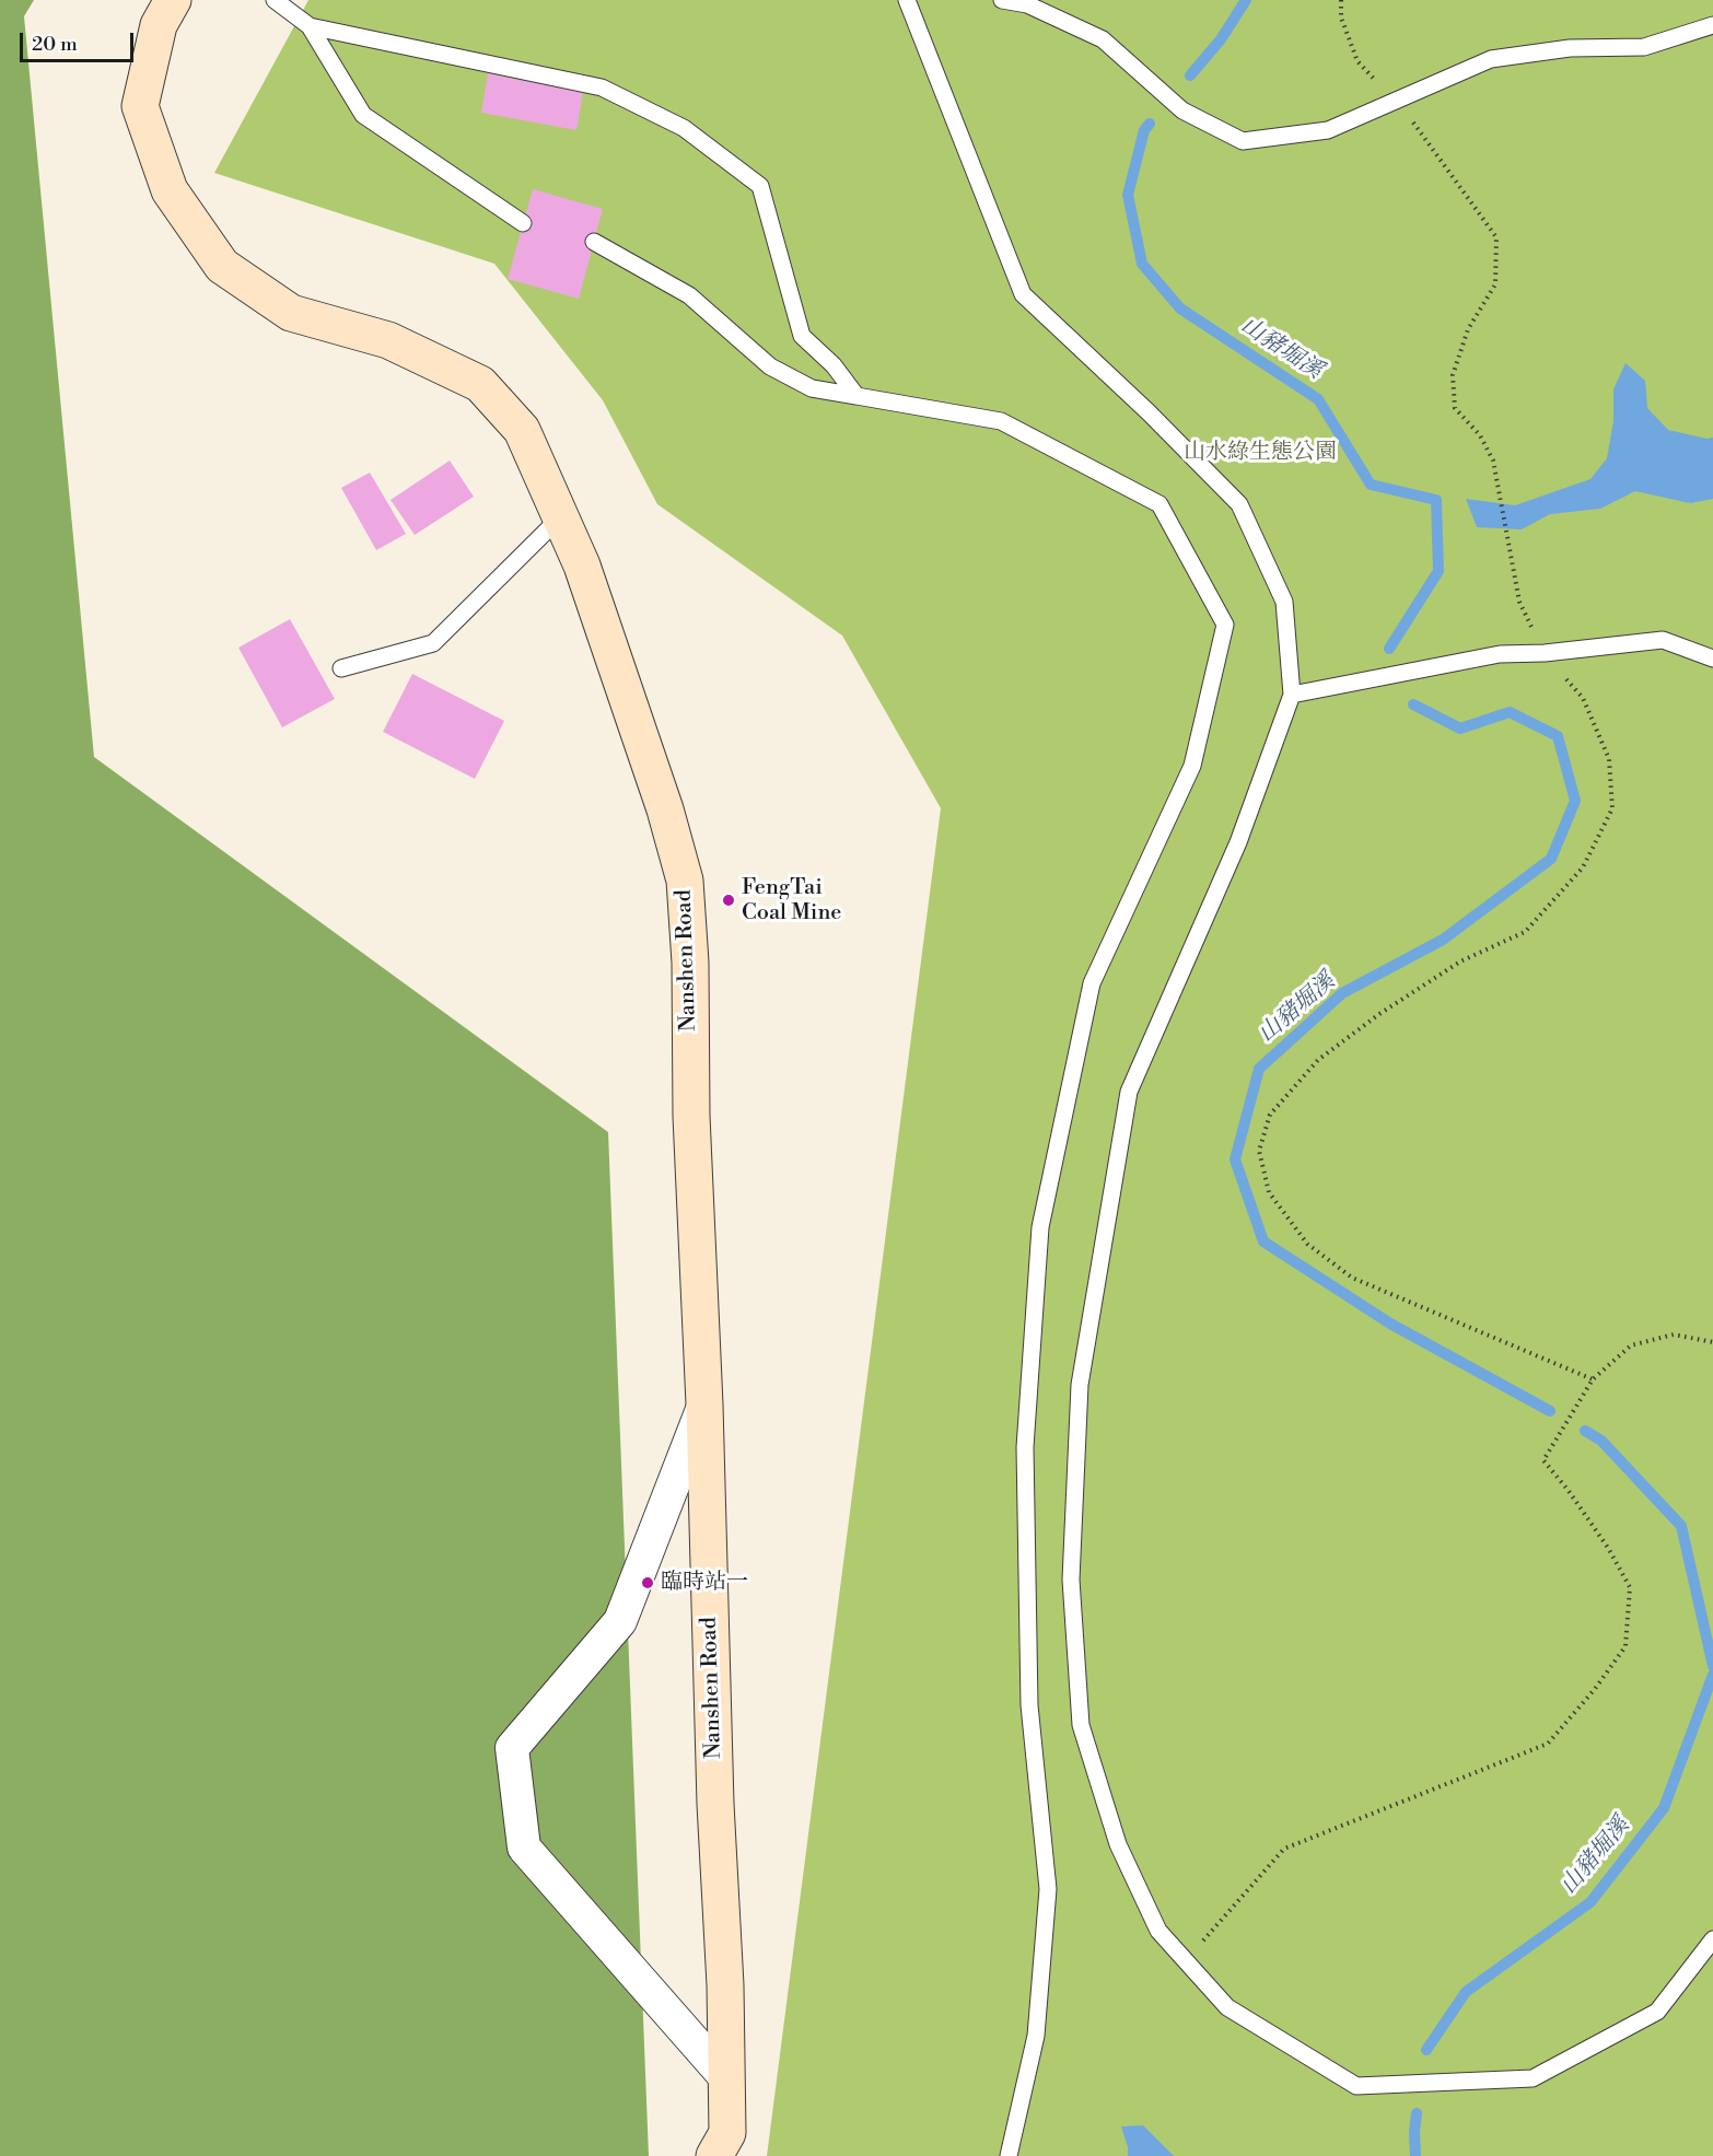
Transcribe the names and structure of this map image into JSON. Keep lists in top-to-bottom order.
{
  "streets": {
    "main road": ["Nanshen Road"]
  },
  "water": ["山豬堀溪"],
  "parks": ["山水綠生態公園"],
  "places": ["FengTai Coal Mine", "臨時站一"],
  "scale_bar": "20 m"
}
